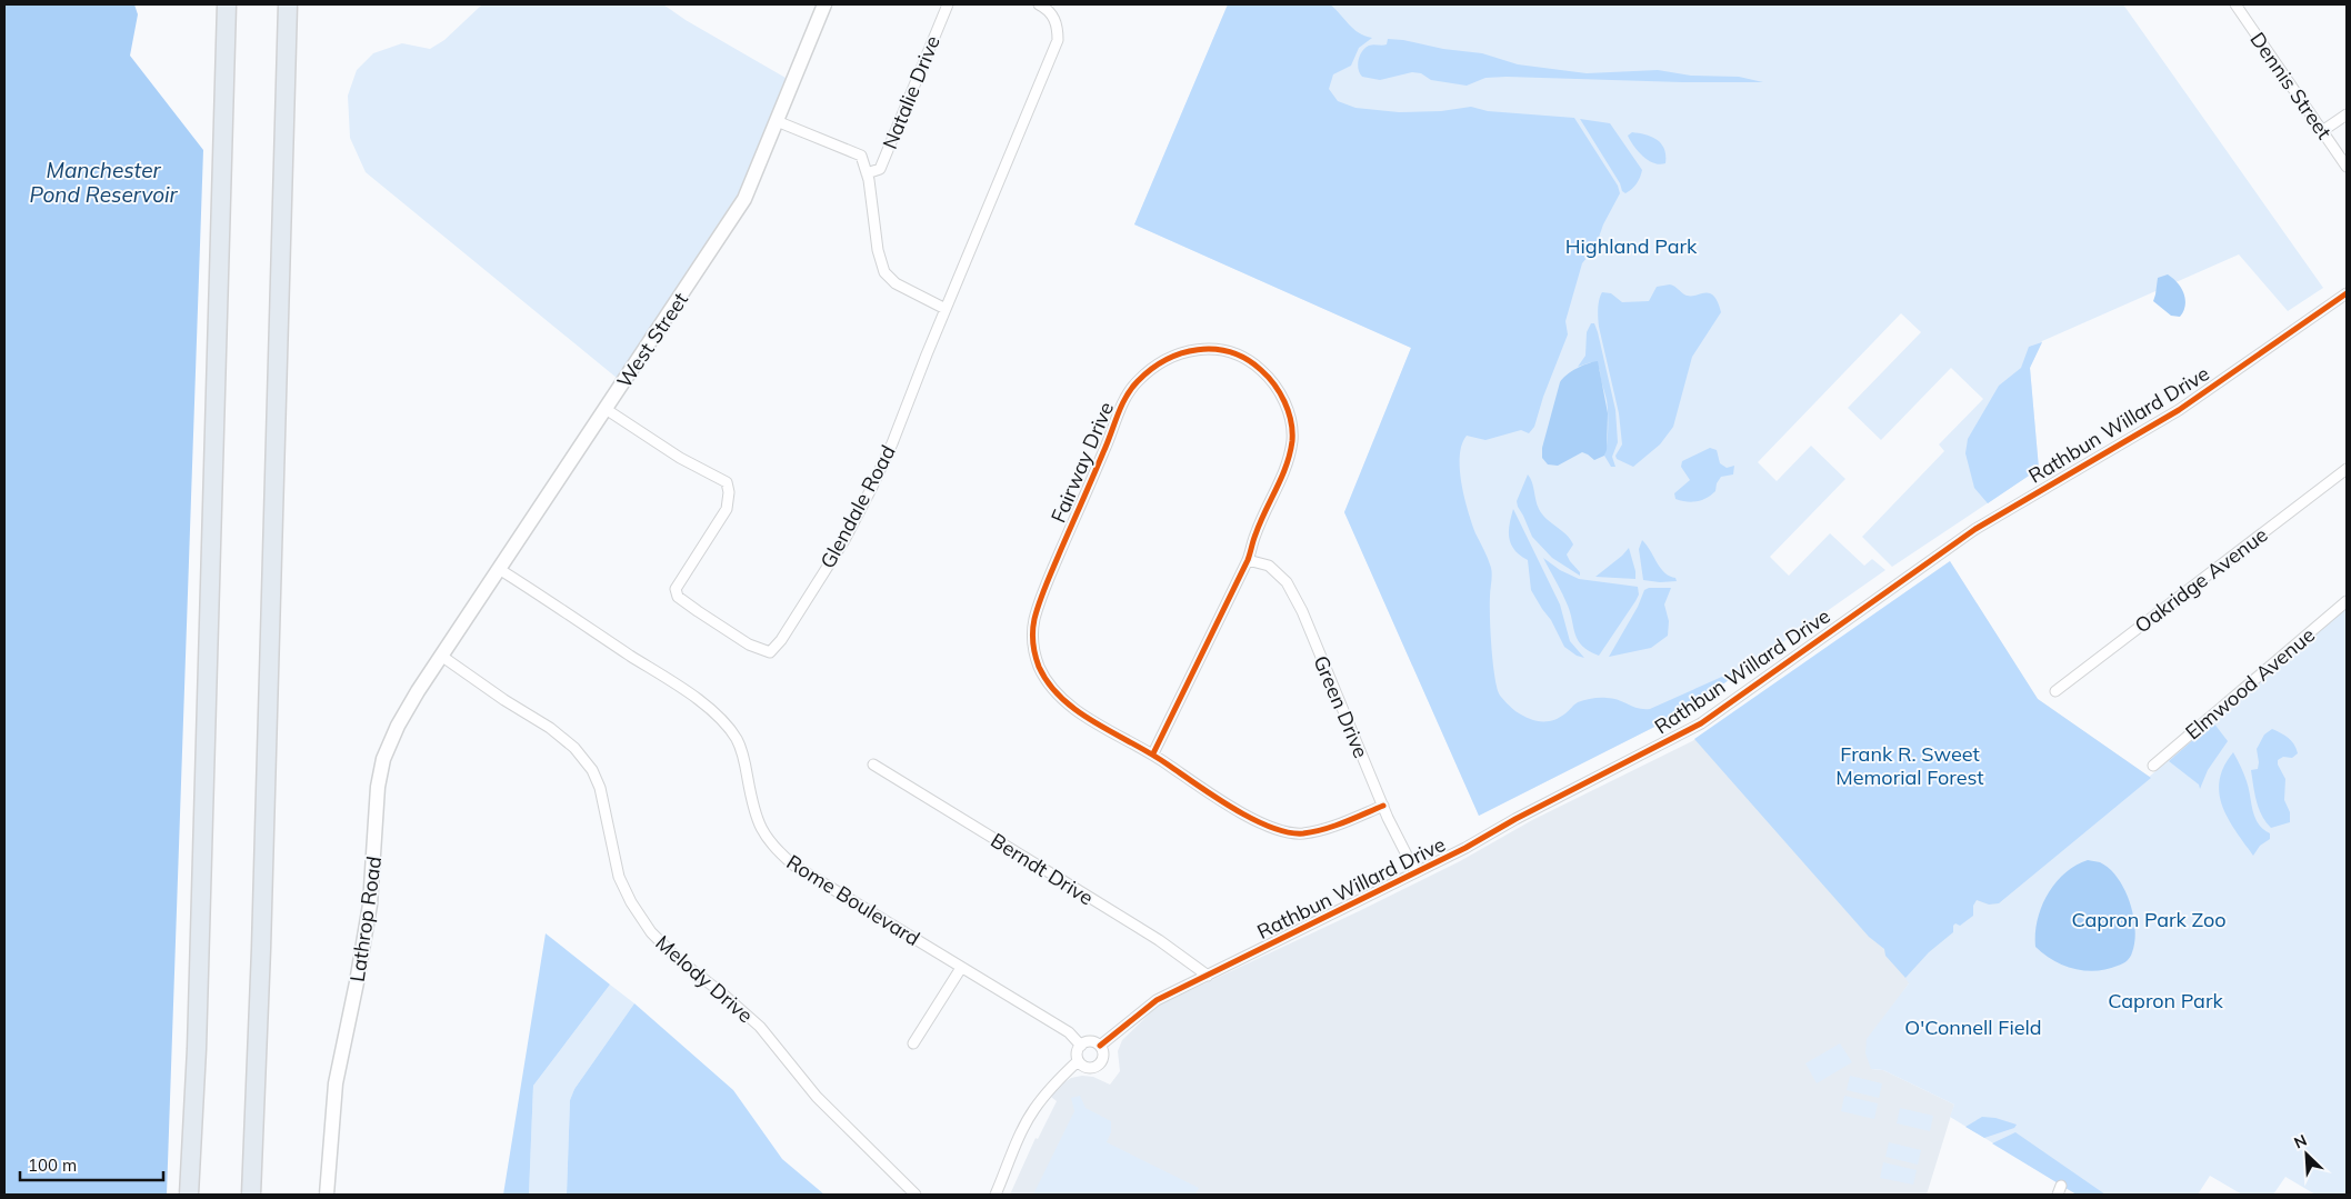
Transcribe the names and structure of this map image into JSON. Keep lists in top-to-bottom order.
{
  "streets": {
    "main road": ["West Street", "Lathrop Road"],
    "street": [
      "Dennis Street",
      "Natalie Drive",
      "Rathbun Willard Drive",
      "Fairway Drive",
      "Glendale Road",
      "Oakridge Avenue",
      "Elmwood Avenue",
      "Green Drive",
      "Berndt Drive",
      "Rome Boulevard",
      "Melody Drive"
    ]
  },
  "crossings": [
    ["West Street", "Glendale Road"],
    ["West Street", "Rome Boulevard"],
    ["West Street", "Lathrop Road"],
    ["West Street", "Melody Drive"],
    ["Rathbun Willard Drive", "Green Drive"],
    ["Rathbun Willard Drive", "Berndt Drive"],
    ["Rathbun Willard Drive", "Rome Boulevard"],
    ["Fairway Drive", "Green Drive"],
    ["Lathrop Road", "Melody Drive"]
  ],
  "water": ["Manchester Pond Reservoir"],
  "parks": [
    "Highland Park",
    "Frank R. Sweet Memorial Forest",
    "Capron Park Zoo",
    "Capron Park",
    "O'Connell Field"
  ],
  "scale_bar": "100 m",
  "north": "top left"
}
